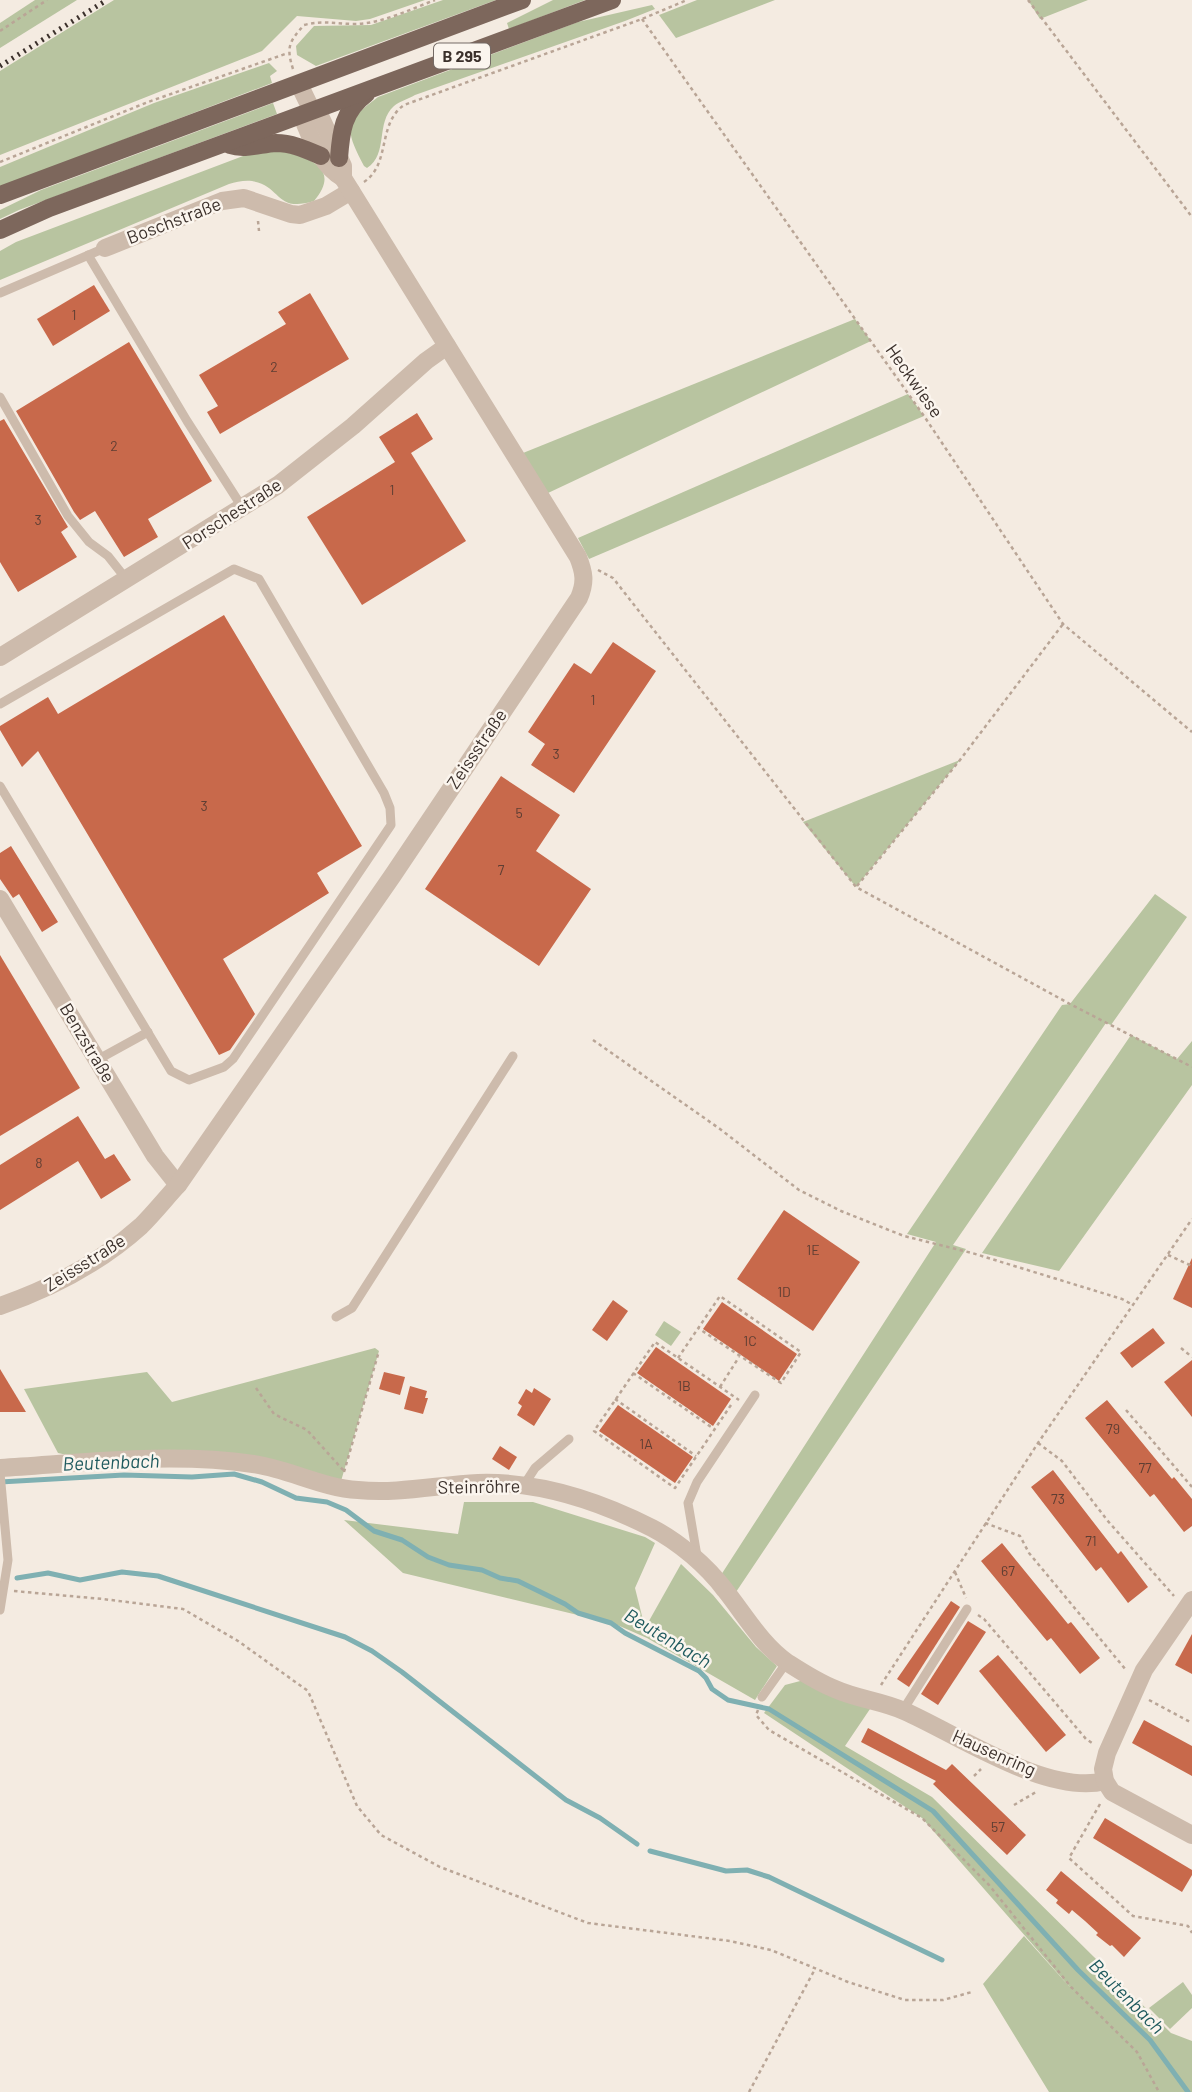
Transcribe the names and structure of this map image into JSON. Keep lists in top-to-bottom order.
{
  "streets": {
    "main road": ["B 295"],
    "street": [
      "Boschstraße",
      "Porschestraße",
      "Zeissstraße",
      "Benzstraße",
      "Steinröhre",
      "Hausenring"
    ],
    "path": ["Heckwiese"]
  },
  "crossings": [
    ["Zeissstraße", "Benzstraße"],
    ["Steinröhre", "Hausenring"]
  ],
  "water": ["Beutenbach"],
  "house_numbers": [
    "1",
    "2",
    "2",
    "1",
    "3",
    "1",
    "3",
    "3",
    "5",
    "7",
    "8",
    "1E",
    "1D",
    "1C",
    "1B",
    "79",
    "1A",
    "77",
    "73",
    "71",
    "67",
    "57"
  ]
}
